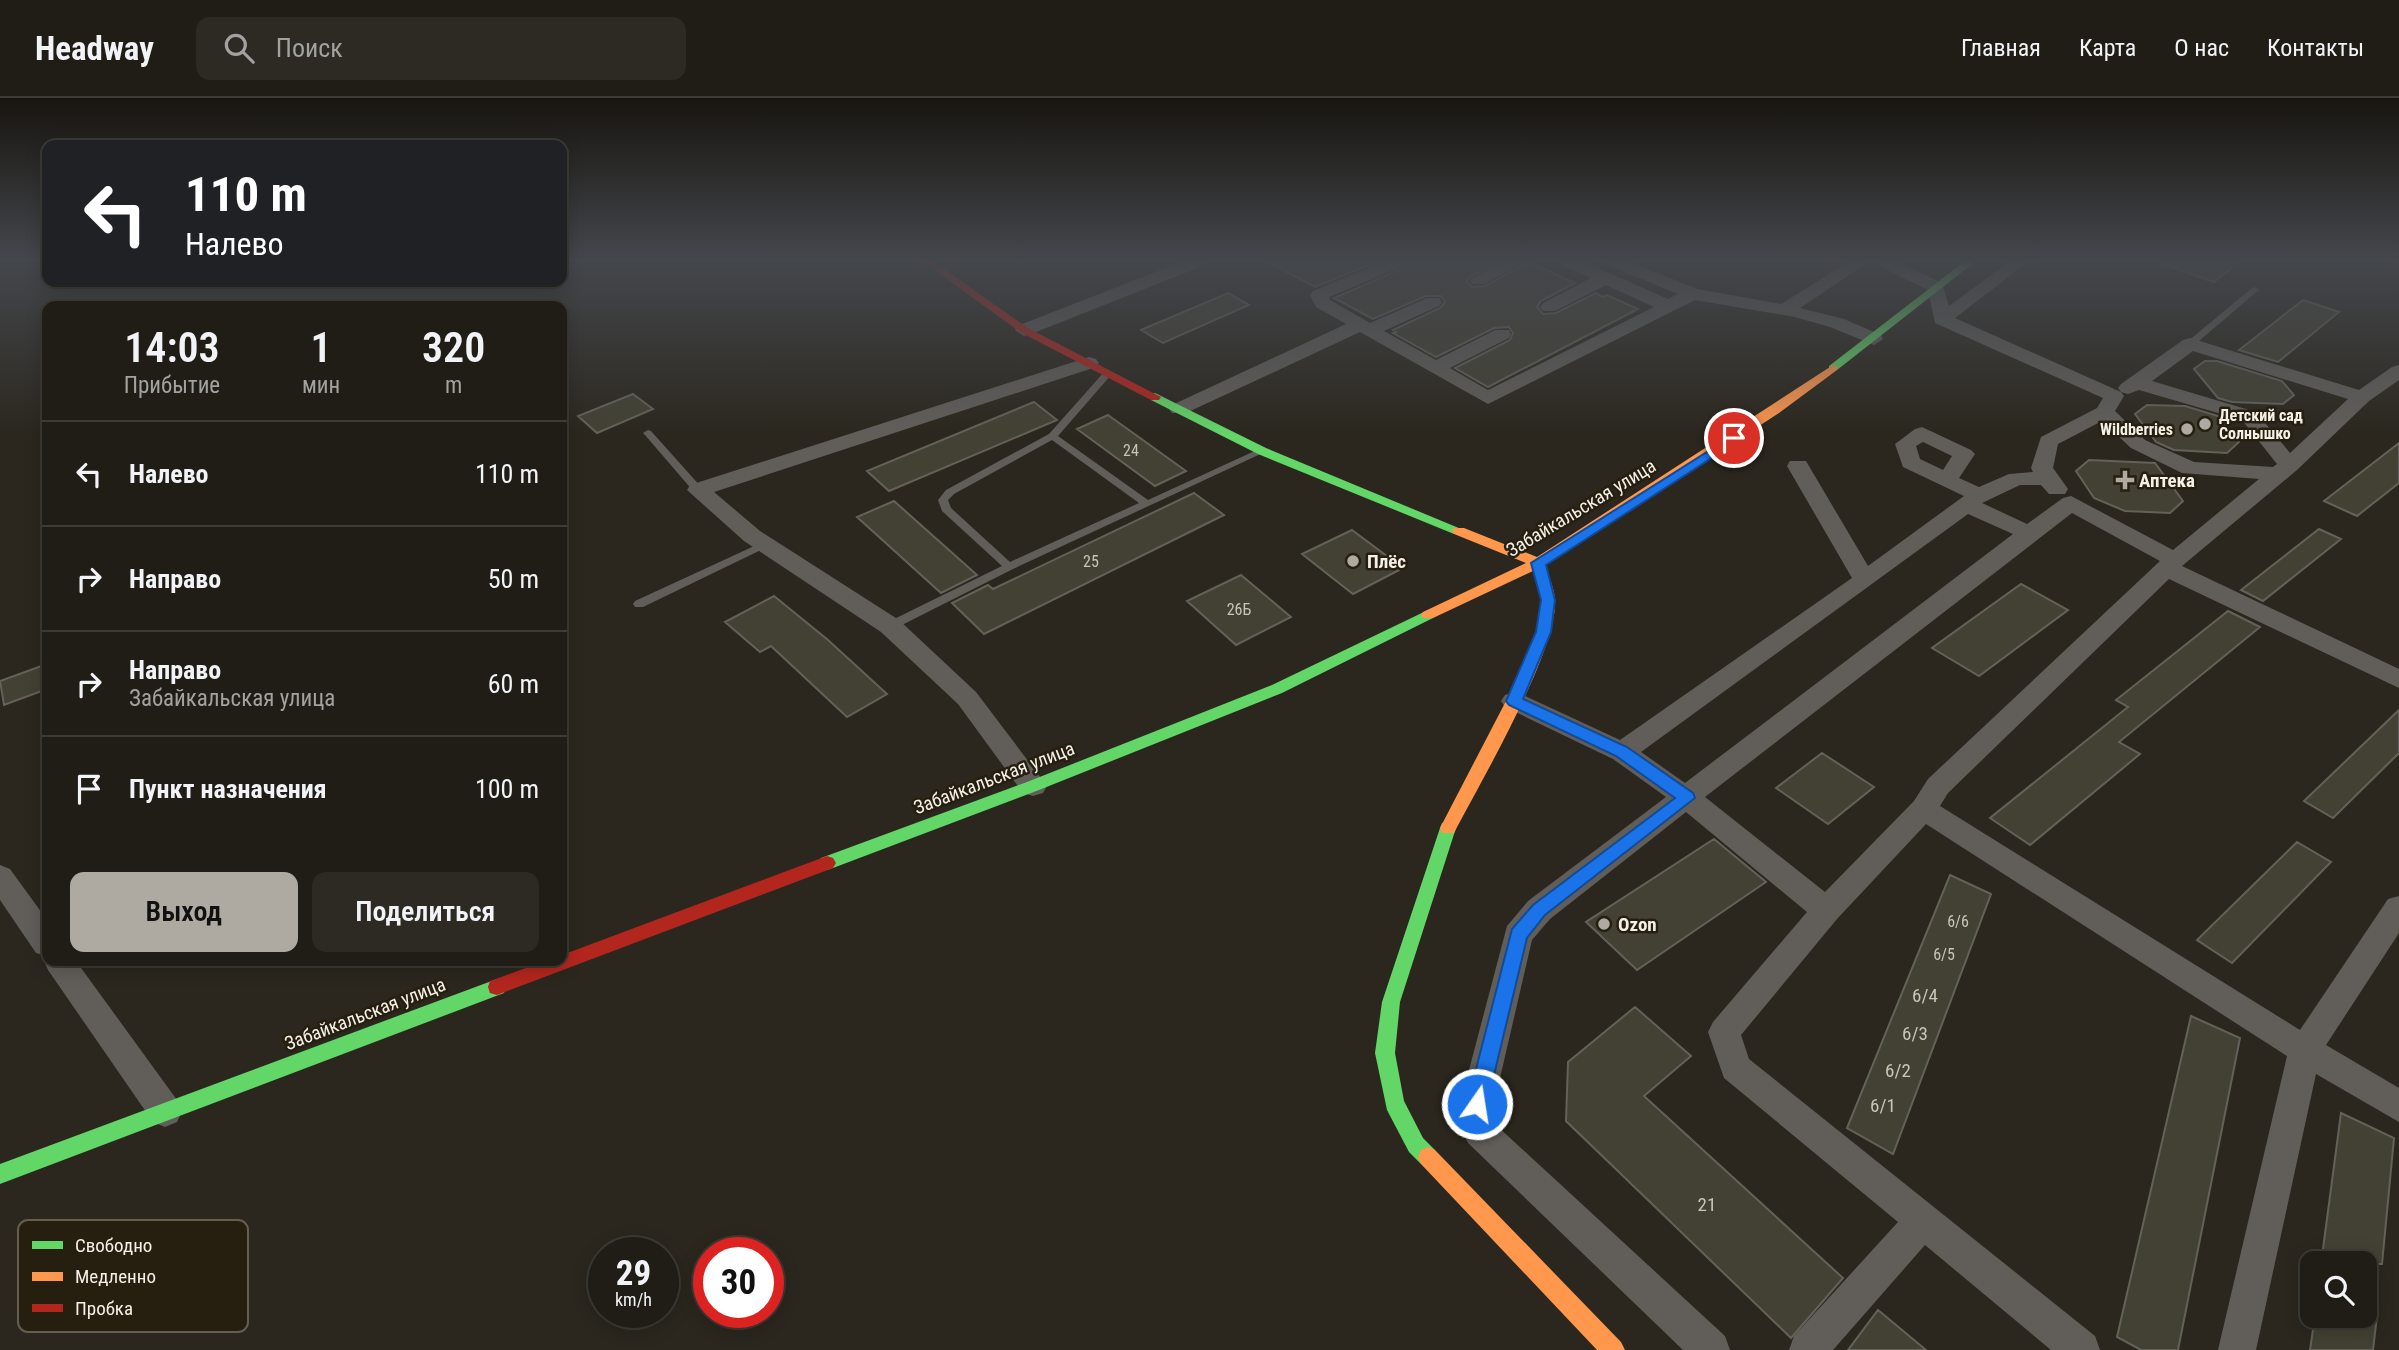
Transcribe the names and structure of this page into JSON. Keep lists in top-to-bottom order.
{
  "streets": {
    "main road": ["Забайкальская улица"]
  },
  "places": {
    "other": [
      "Детский сад Солнышко",
      "Wildberries",
      "Плёс",
      "Ozon"
    ],
    "health": ["Аптека"]
  },
  "house_numbers": [
    "24",
    "25",
    "26Б",
    "6/6",
    "6/5",
    "6/4",
    "6/3",
    "6/2",
    "6/1",
    "21"
  ],
  "legend": ["Свободно", "Медленно", "Пробка"],
  "page": {
    "header": "Headway",
    "search": "Поиск",
    "nav": [
      "Главная",
      "Карта",
      "О нас",
      "Контакты"
    ],
    "turn": ["110 m", "Налево"],
    "eta": [
      "14:03",
      "Прибытие",
      "1",
      "мин",
      "320",
      "m"
    ],
    "list": [
      {
        "name": "Налево",
        "value": "110 m"
      },
      {
        "name": "Направо",
        "value": "50 m"
      },
      {
        "name": "Направо",
        "note": "Забайкальская улица",
        "value": "60 m"
      },
      {
        "name": "Пункт назначения",
        "value": "100 m"
      }
    ],
    "buttons": ["Выход", "Поделиться"],
    "speed": "29 km/h",
    "limit": "30"
  }
}
